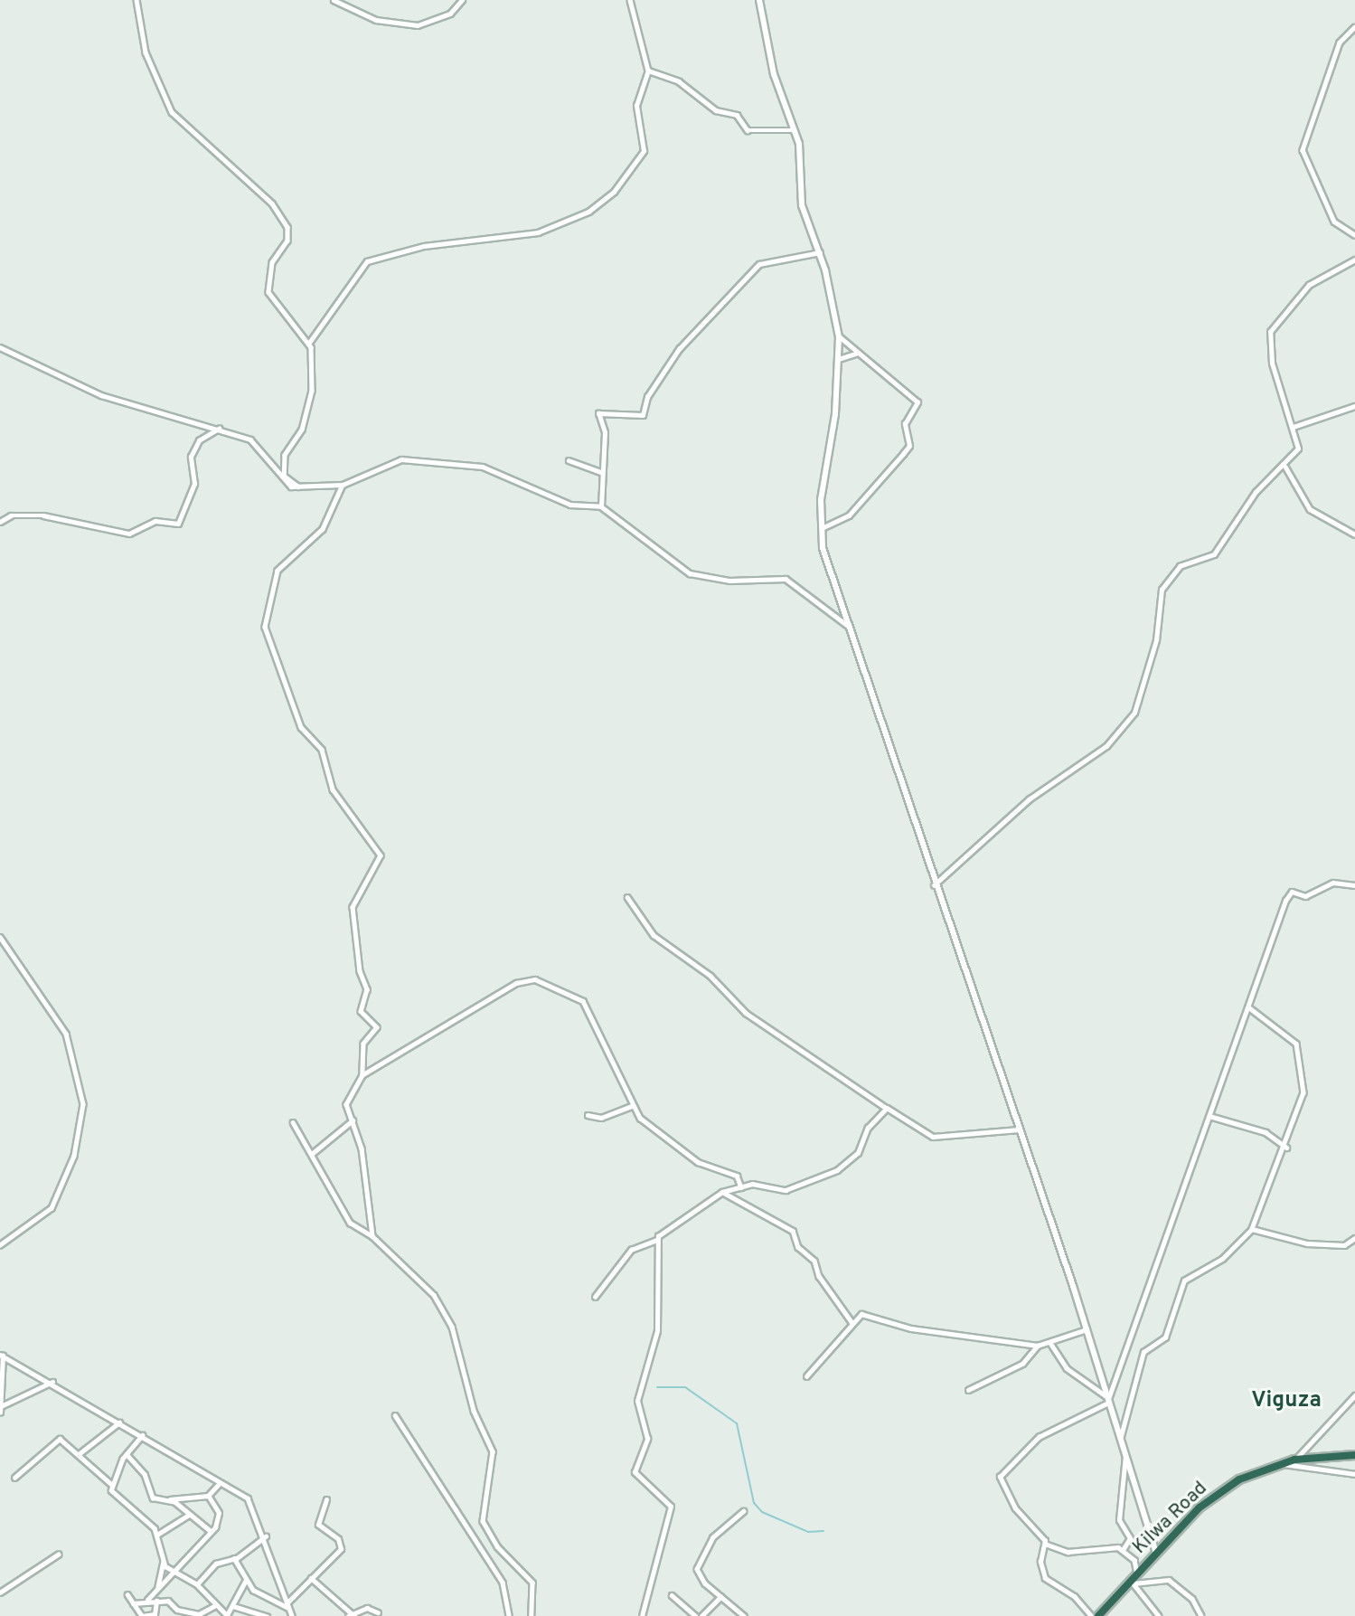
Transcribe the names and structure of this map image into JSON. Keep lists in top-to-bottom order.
{
  "streets": {
    "highway": ["Kilwa Road"]
  },
  "districts": ["Viguza"]
}
